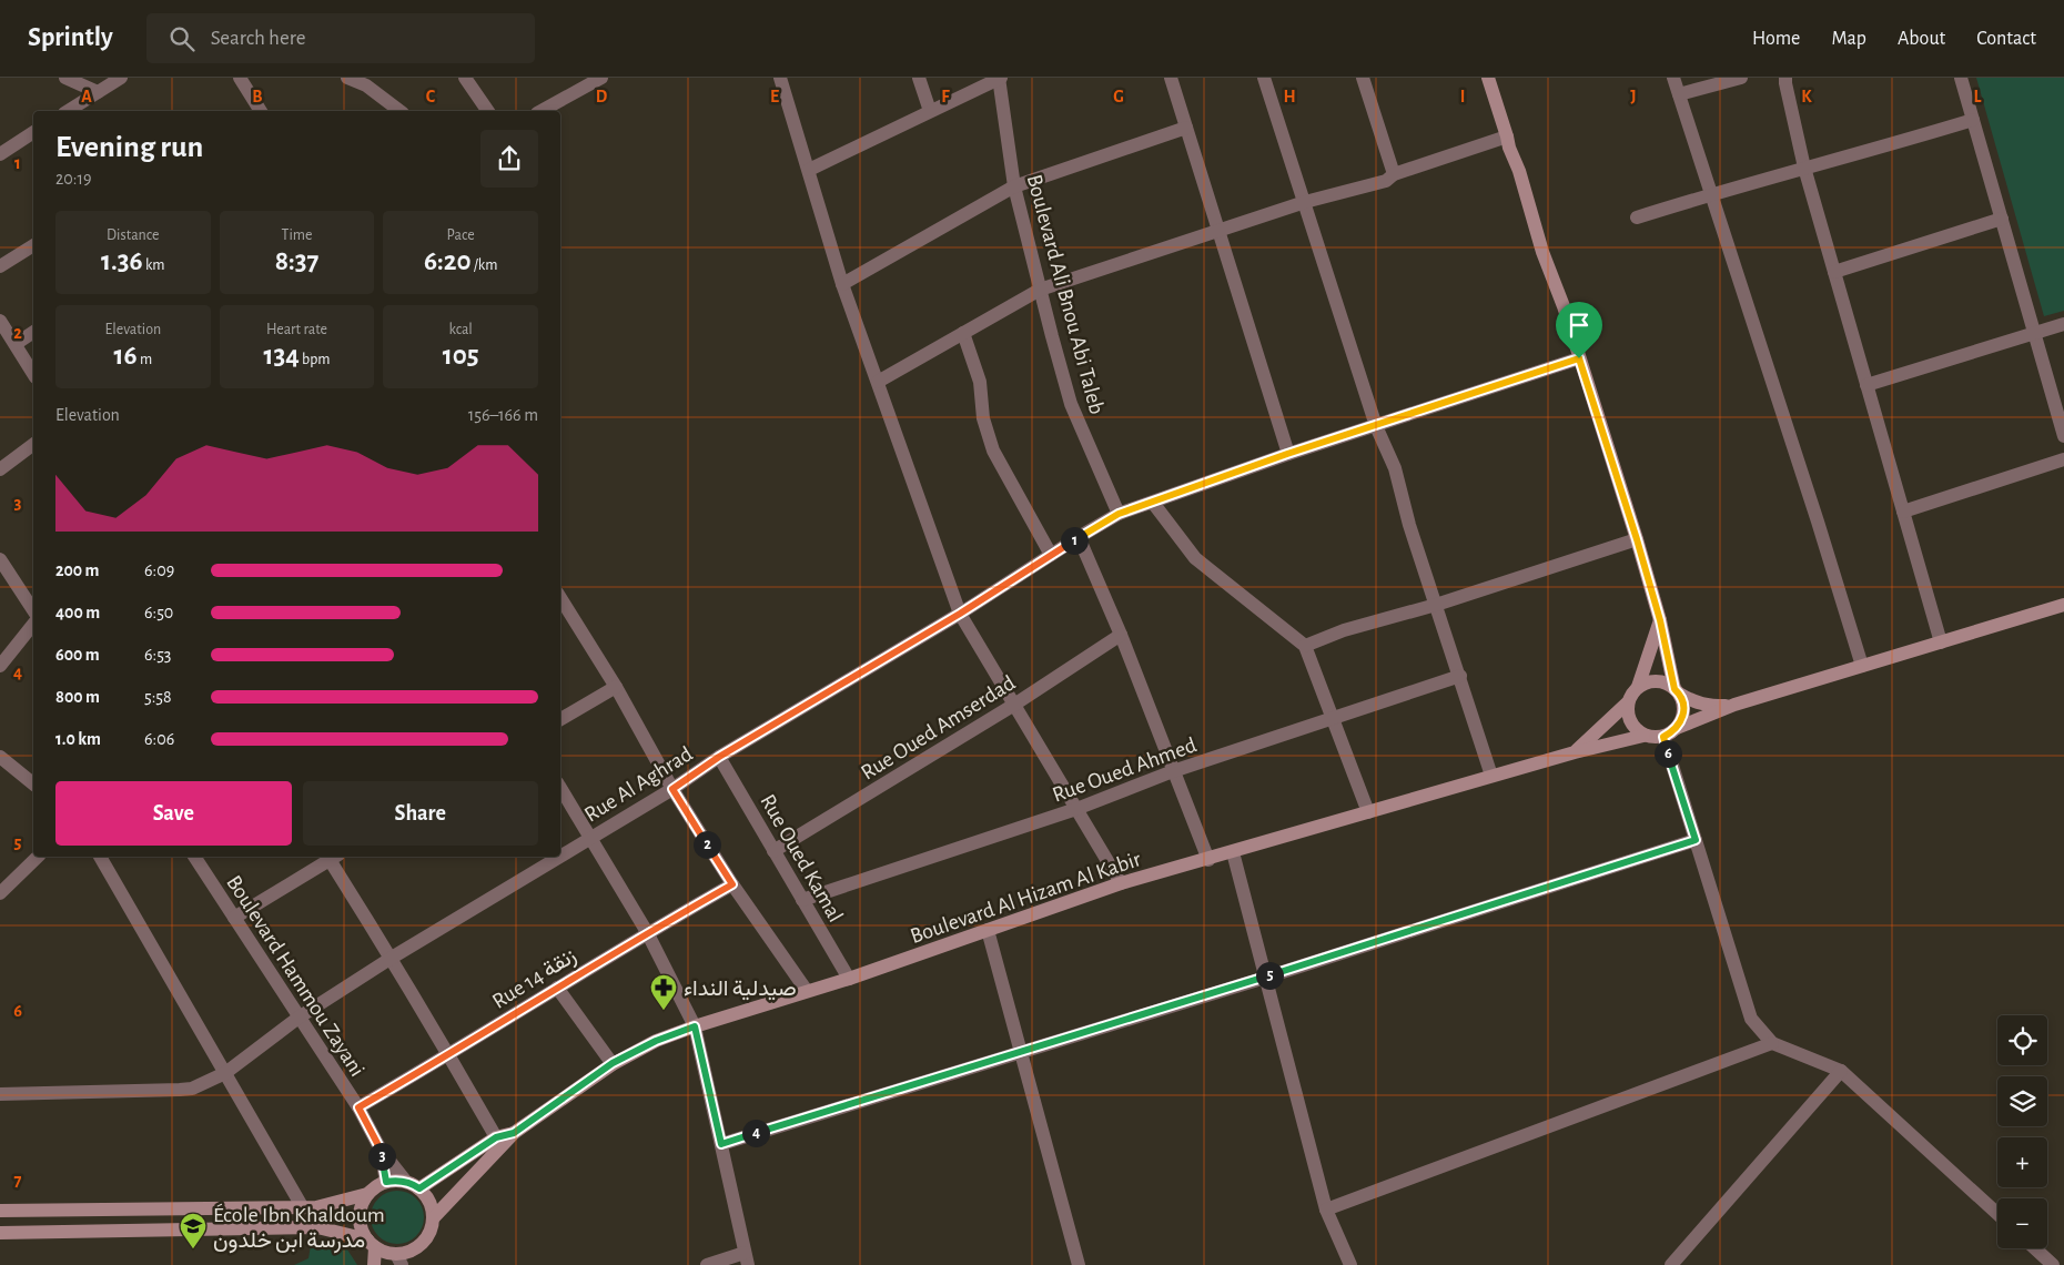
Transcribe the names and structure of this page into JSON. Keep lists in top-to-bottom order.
{
  "streets": {
    "street": [
      "Boulevard Ali Bnou Abi Taleb",
      "Rue Oued Amserdad",
      "Rue Oued Ahmed",
      "Rue Al Aghrad",
      "Rue Oued Kamal",
      "Boulevard Al Hizam Al Kabir",
      "Boulevard Hammou Zayani",
      "Rue 14 زنقة"
    ]
  },
  "crossings": [
    ["Boulevard Ali Bnou Abi Taleb", "Rue Al Aghrad"],
    ["Rue Oued Amserdad", "Rue Oued Kamal"],
    ["Rue Oued Ahmed", "Rue Oued Kamal"],
    ["Rue Al Aghrad", "Rue Oued Kamal"],
    ["Rue Al Aghrad", "Boulevard Hammou Zayani"],
    ["Rue Oued Kamal", "Boulevard Al Hizam Al Kabir"],
    ["Boulevard Hammou Zayani", "Rue 14 زنقة"]
  ],
  "places": {
    "pharmacy": ["صيدلية النداء"],
    "school or university": ["École Ibn Khaldoum مدرسة ابن خلدون"]
  },
  "page": {
    "header": "Sprintly",
    "search": "Search here",
    "nav": [
      "Home",
      "Map",
      "About",
      "Contact"
    ],
    "heading": ["Evening run", "20:19"],
    "stats": [
      ["Distance", "1.36 km"],
      ["Time", "8:37"],
      ["Pace", "6:20 /km"],
      ["Elevation", "16 m"],
      ["Heart rate", "134 bpm"],
      ["kcal", "105"]
    ],
    "chart": ["Elevation", "156–166 m"],
    "pins": [
      "1",
      "6",
      "2",
      "5",
      "4",
      "3"
    ],
    "list": [
      {
        "name": "200 m",
        "note": "6:09"
      },
      {
        "name": "400 m",
        "note": "6:50"
      },
      {
        "name": "600 m",
        "note": "6:53"
      },
      {
        "name": "800 m",
        "note": "5:58"
      },
      {
        "name": "1.0 km",
        "note": "6:06"
      }
    ],
    "buttons": ["Save", "Share"],
    "map_buttons": ["+", "−"]
  },
  "grid": {
    "columns": [
      "A",
      "B",
      "C",
      "D",
      "E",
      "F",
      "G",
      "H",
      "I",
      "J",
      "K",
      "L"
    ],
    "rows": [
      "1",
      "2",
      "3",
      "4",
      "5",
      "6",
      "7"
    ]
  }
}
